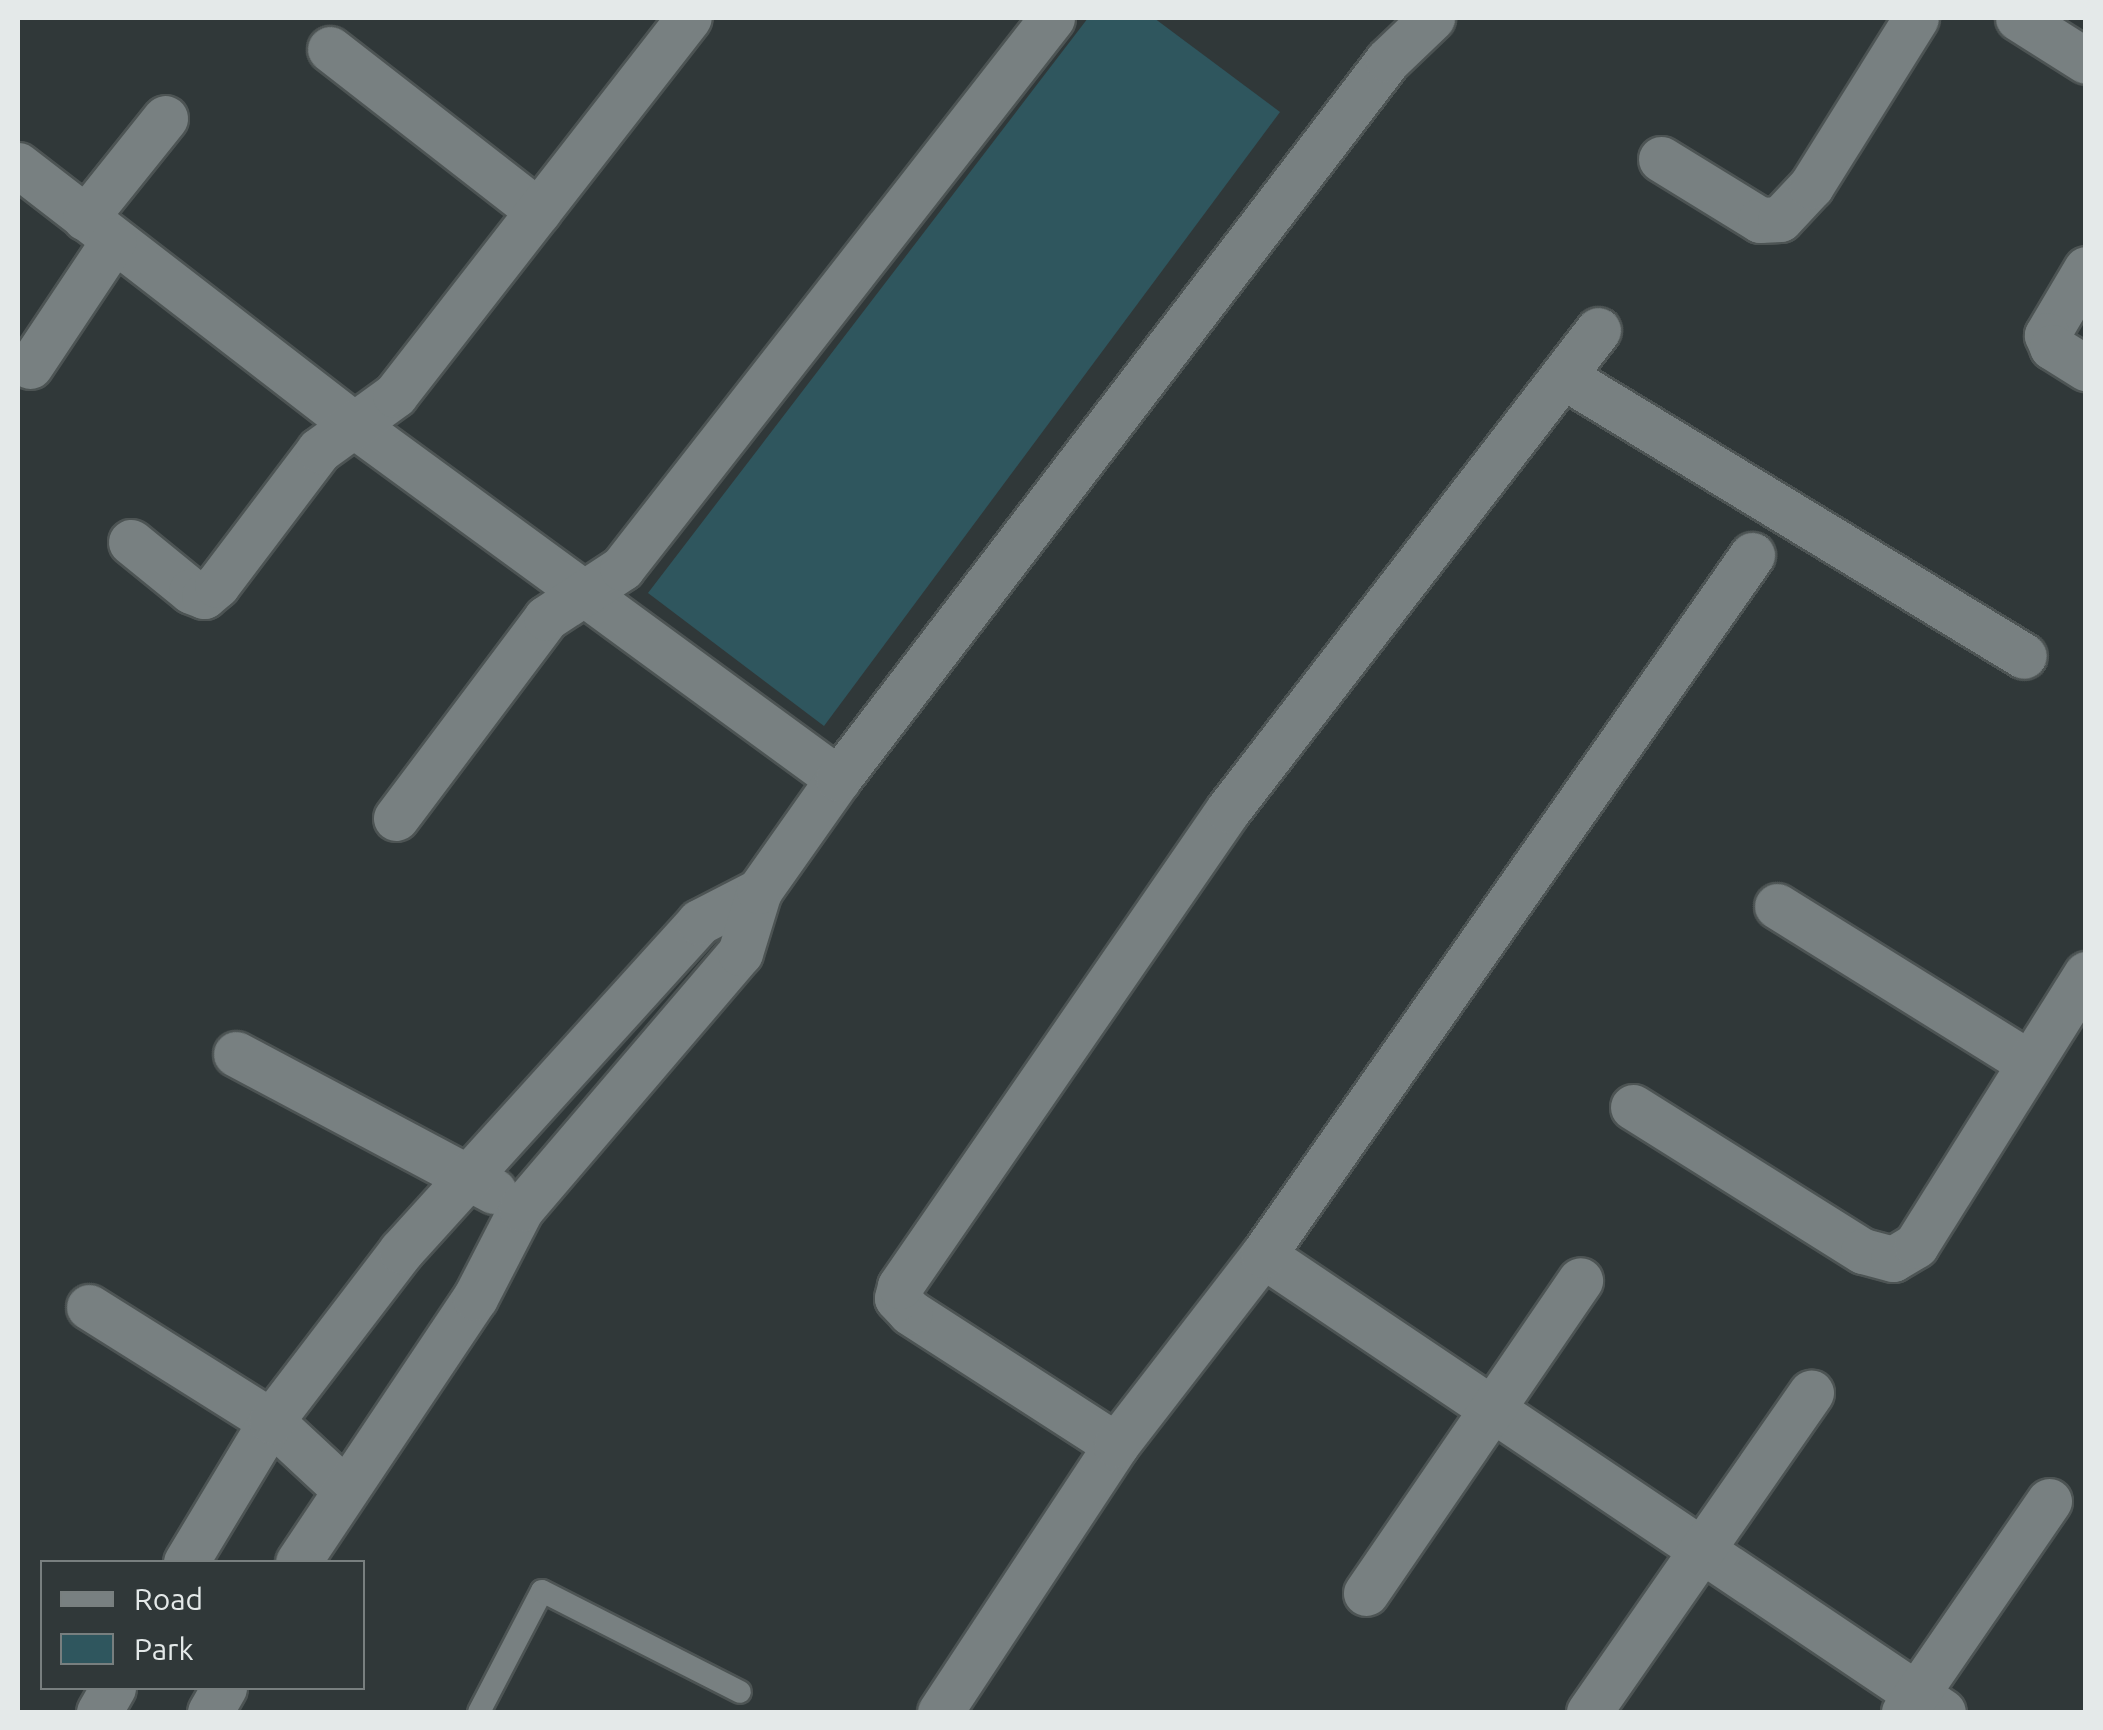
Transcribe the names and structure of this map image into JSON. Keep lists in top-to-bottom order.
{
  "legend": ["Road", "Park"]
}
